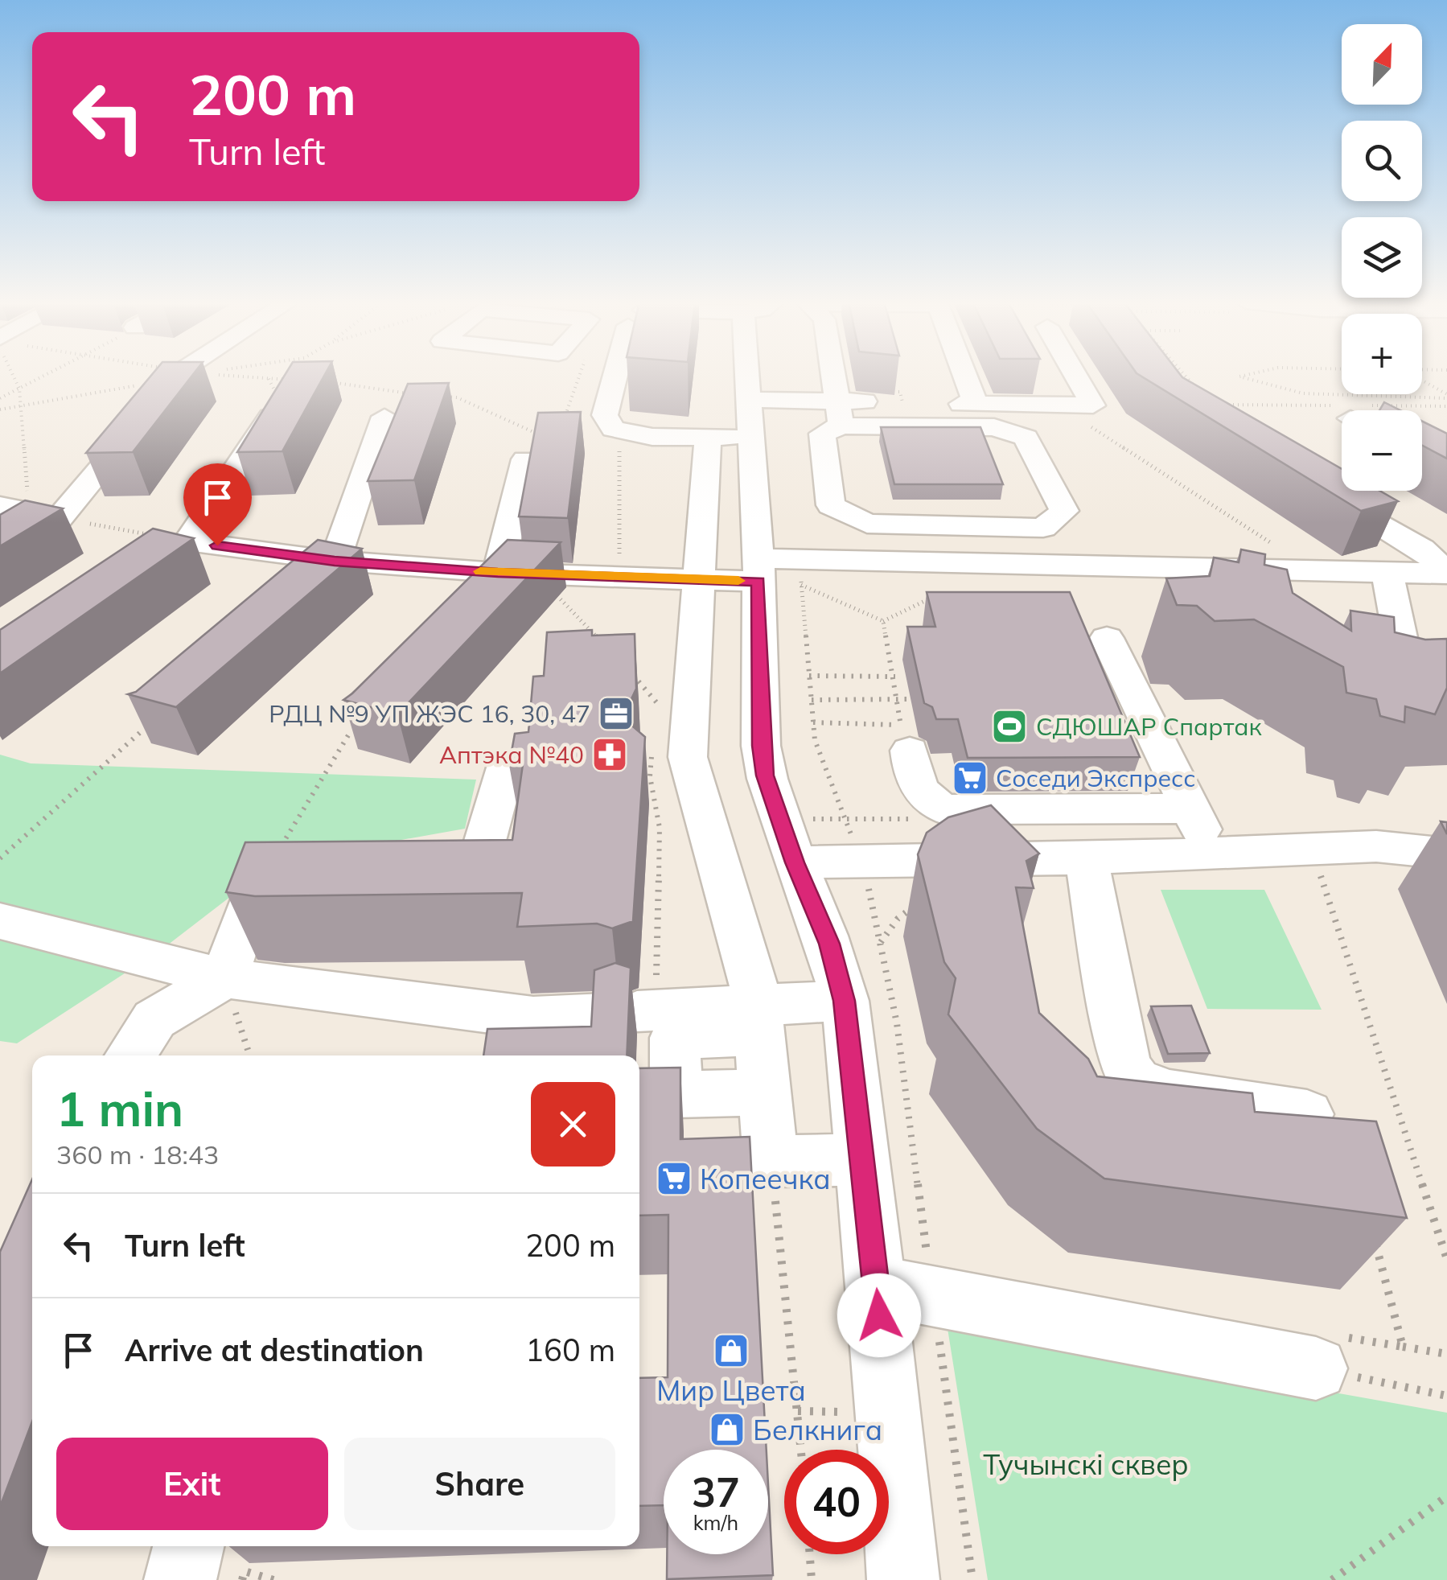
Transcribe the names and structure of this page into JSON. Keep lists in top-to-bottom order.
{
  "parks": ["Тучынскі сквер"],
  "places": {
    "office": ["РДЦ №9 УП ЖЭС 16, 30, 47"],
    "sports": ["СДЮШАР Спартак"],
    "pharmacy": ["Аптэка №40"],
    "supermarket": ["Соседи Экспресс", "Копеечка"],
    "shop": ["Мир Цвета", "Белкнига"]
  },
  "north": "top right",
  "page": {
    "map_buttons": ["+", "−"],
    "turn": ["200 m", "Turn left"],
    "heading": ["1 min", "360 m · 18:43"],
    "list": [
      {
        "name": "Turn left",
        "value": "200 m"
      },
      {
        "name": "Arrive at destination",
        "value": "160 m"
      }
    ],
    "buttons": ["Exit", "Share"],
    "speed": "37 km/h",
    "limit": "40"
  }
}
